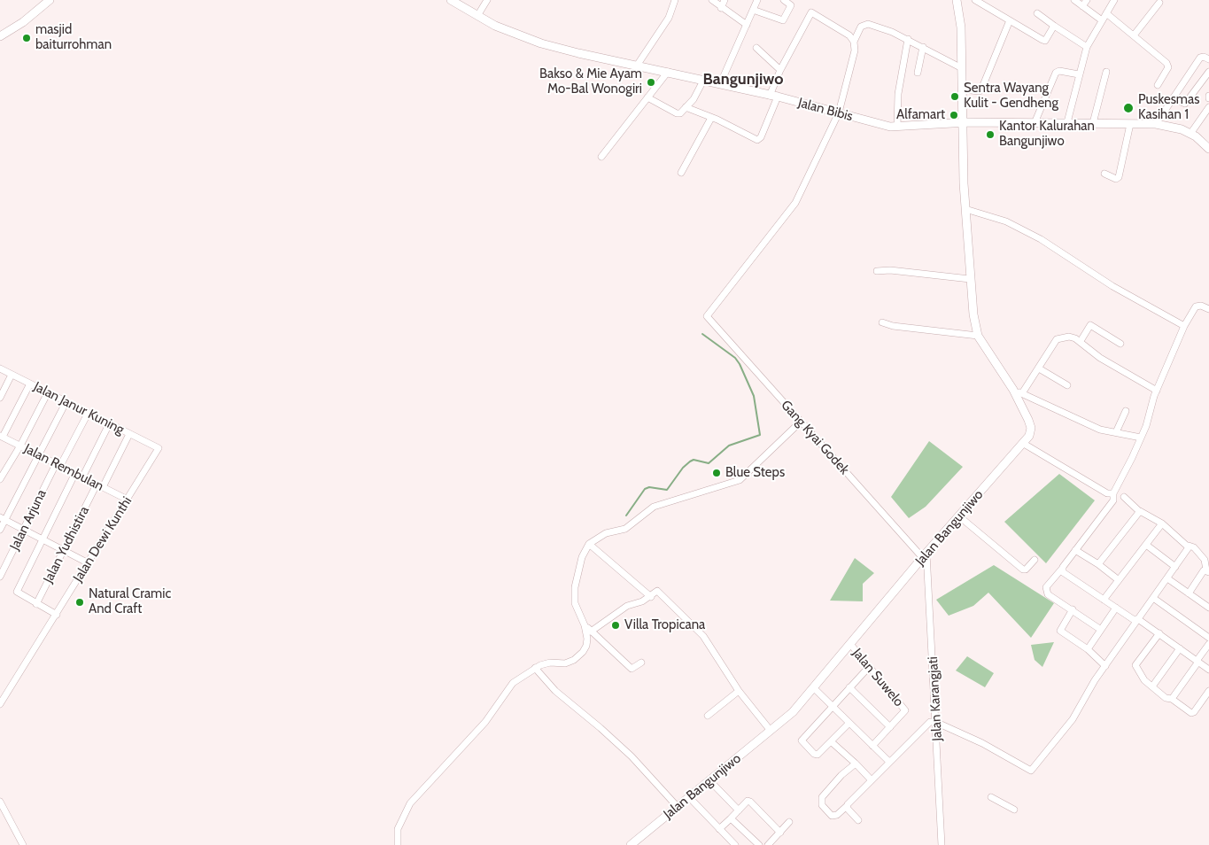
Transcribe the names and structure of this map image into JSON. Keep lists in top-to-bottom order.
{
  "streets": {
    "main road": ["Jalan Bibis", "Jalan Bangunjiwo"],
    "street": [
      "Jalan Janur Kuning",
      "Gang Kyai Godek",
      "Jalan Rembulan",
      "Jalan Arjuna",
      "Jalan Dewi Kunthi",
      "Jalan Yudhistira",
      "Jalan Suwelo",
      "Jalan Karangjati"
    ]
  },
  "crossings": [
    ["Jalan Bibis", "Gang Kyai Godek"],
    ["Jalan Bibis", "Jalan Bangunjiwo"],
    ["Jalan Janur Kuning", "Jalan Arjuna"],
    ["Jalan Janur Kuning", "Jalan Dewi Kunthi"],
    ["Jalan Janur Kuning", "Jalan Yudhistira"],
    ["Gang Kyai Godek", "Jalan Bangunjiwo"],
    ["Gang Kyai Godek", "Jalan Karangjati"],
    ["Jalan Rembulan", "Jalan Arjuna"],
    ["Jalan Rembulan", "Jalan Dewi Kunthi"],
    ["Jalan Rembulan", "Jalan Yudhistira"],
    ["Jalan Bangunjiwo", "Jalan Suwelo"],
    ["Jalan Bangunjiwo", "Jalan Karangjati"]
  ],
  "districts": ["Bangunjiwo"],
  "places": [
    "masjid baiturrohman",
    "Bakso & Mie Ayam Mo-Bal Wonogiri",
    "Sentra Wayang Kulit - Gendheng",
    "Puskesmas Kasihan 1",
    "Alfamart",
    "Kantor Kalurahan Bangunjiwo",
    "Blue Steps",
    "Natural Cramic And Craft",
    "Villa Tropicana"
  ]
}
